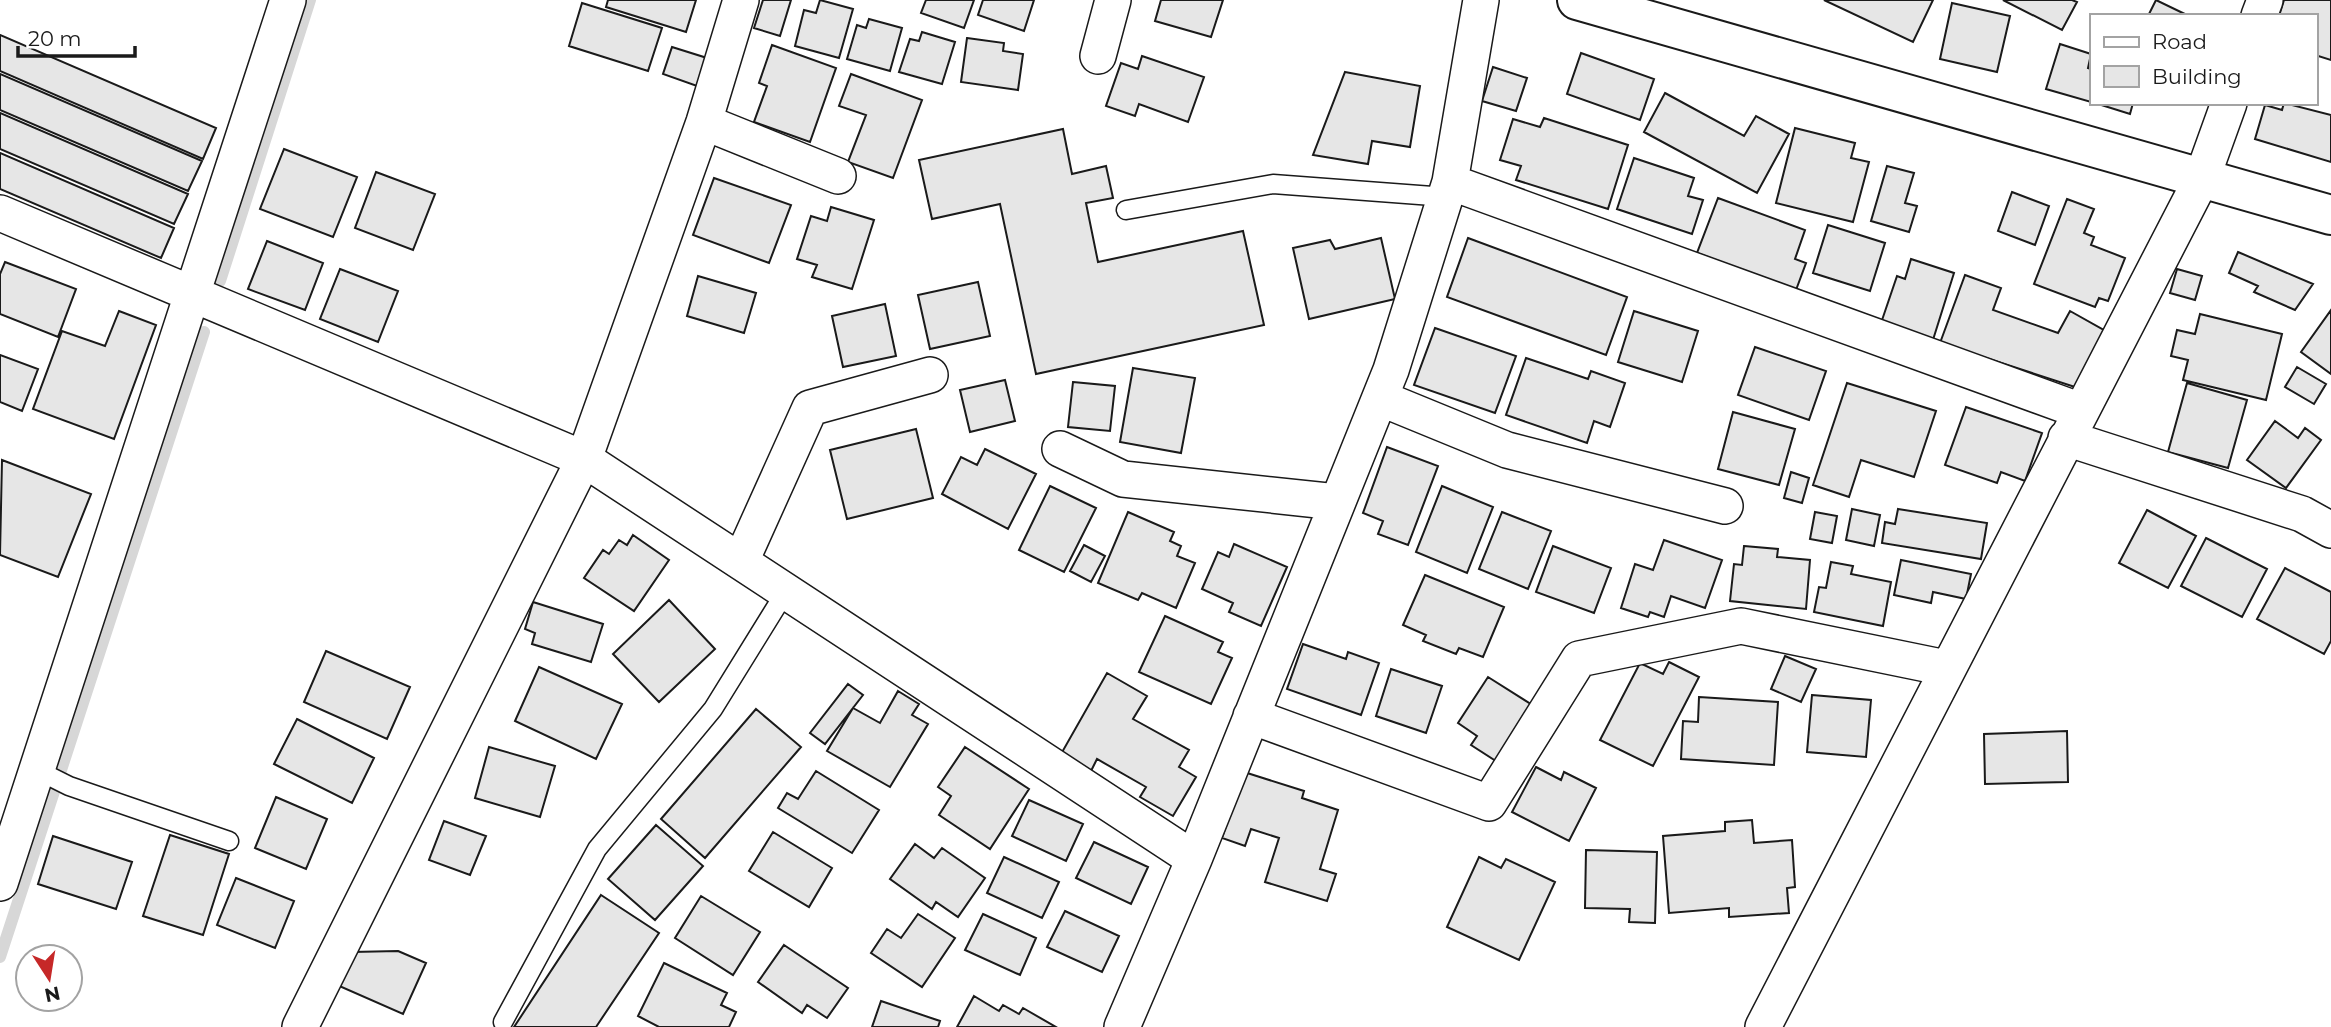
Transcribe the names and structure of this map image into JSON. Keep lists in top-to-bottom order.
{
  "legend": ["Road", "Building"],
  "scale_bar": "20 m",
  "north": "bottom"
}
